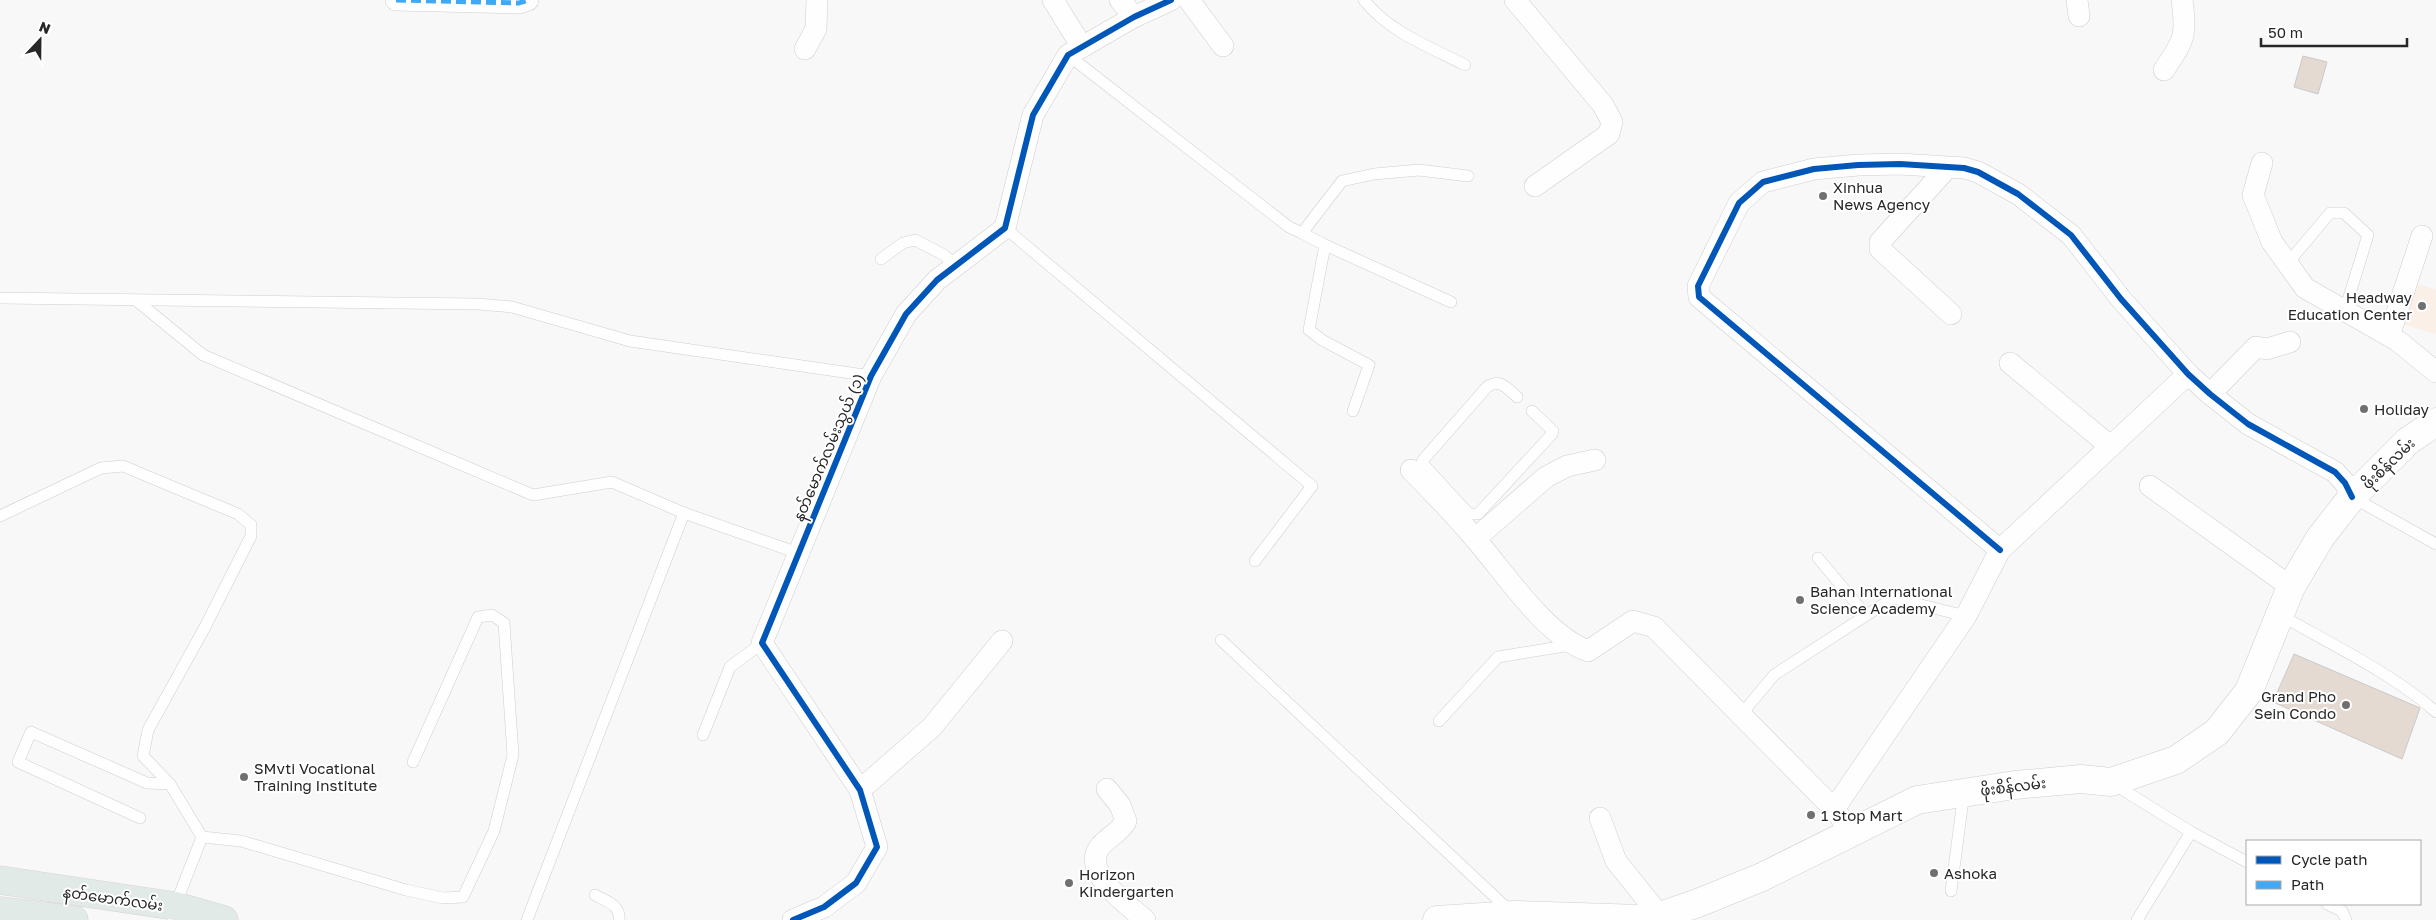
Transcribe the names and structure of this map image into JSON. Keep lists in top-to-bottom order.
{
  "streets": {
    "main road": ["ဖိုးစိန်လမ်း", "နတ်မောက်လမ်း"],
    "street": ["နတ်မောက်လမ်းသွယ် (၁)"]
  },
  "places": [
    "Xinhua News Agency",
    "Headway Education Center",
    "Holiday",
    "Bahan International Science Academy",
    "Grand Pho Sein Condo",
    "SMvti Vocational Training Institute",
    "1 Stop Mart",
    "Ashoka",
    "Horizon Kindergarten"
  ],
  "legend": ["Cycle path", "Path"],
  "scale_bar": "50 m",
  "north": "top"
}
